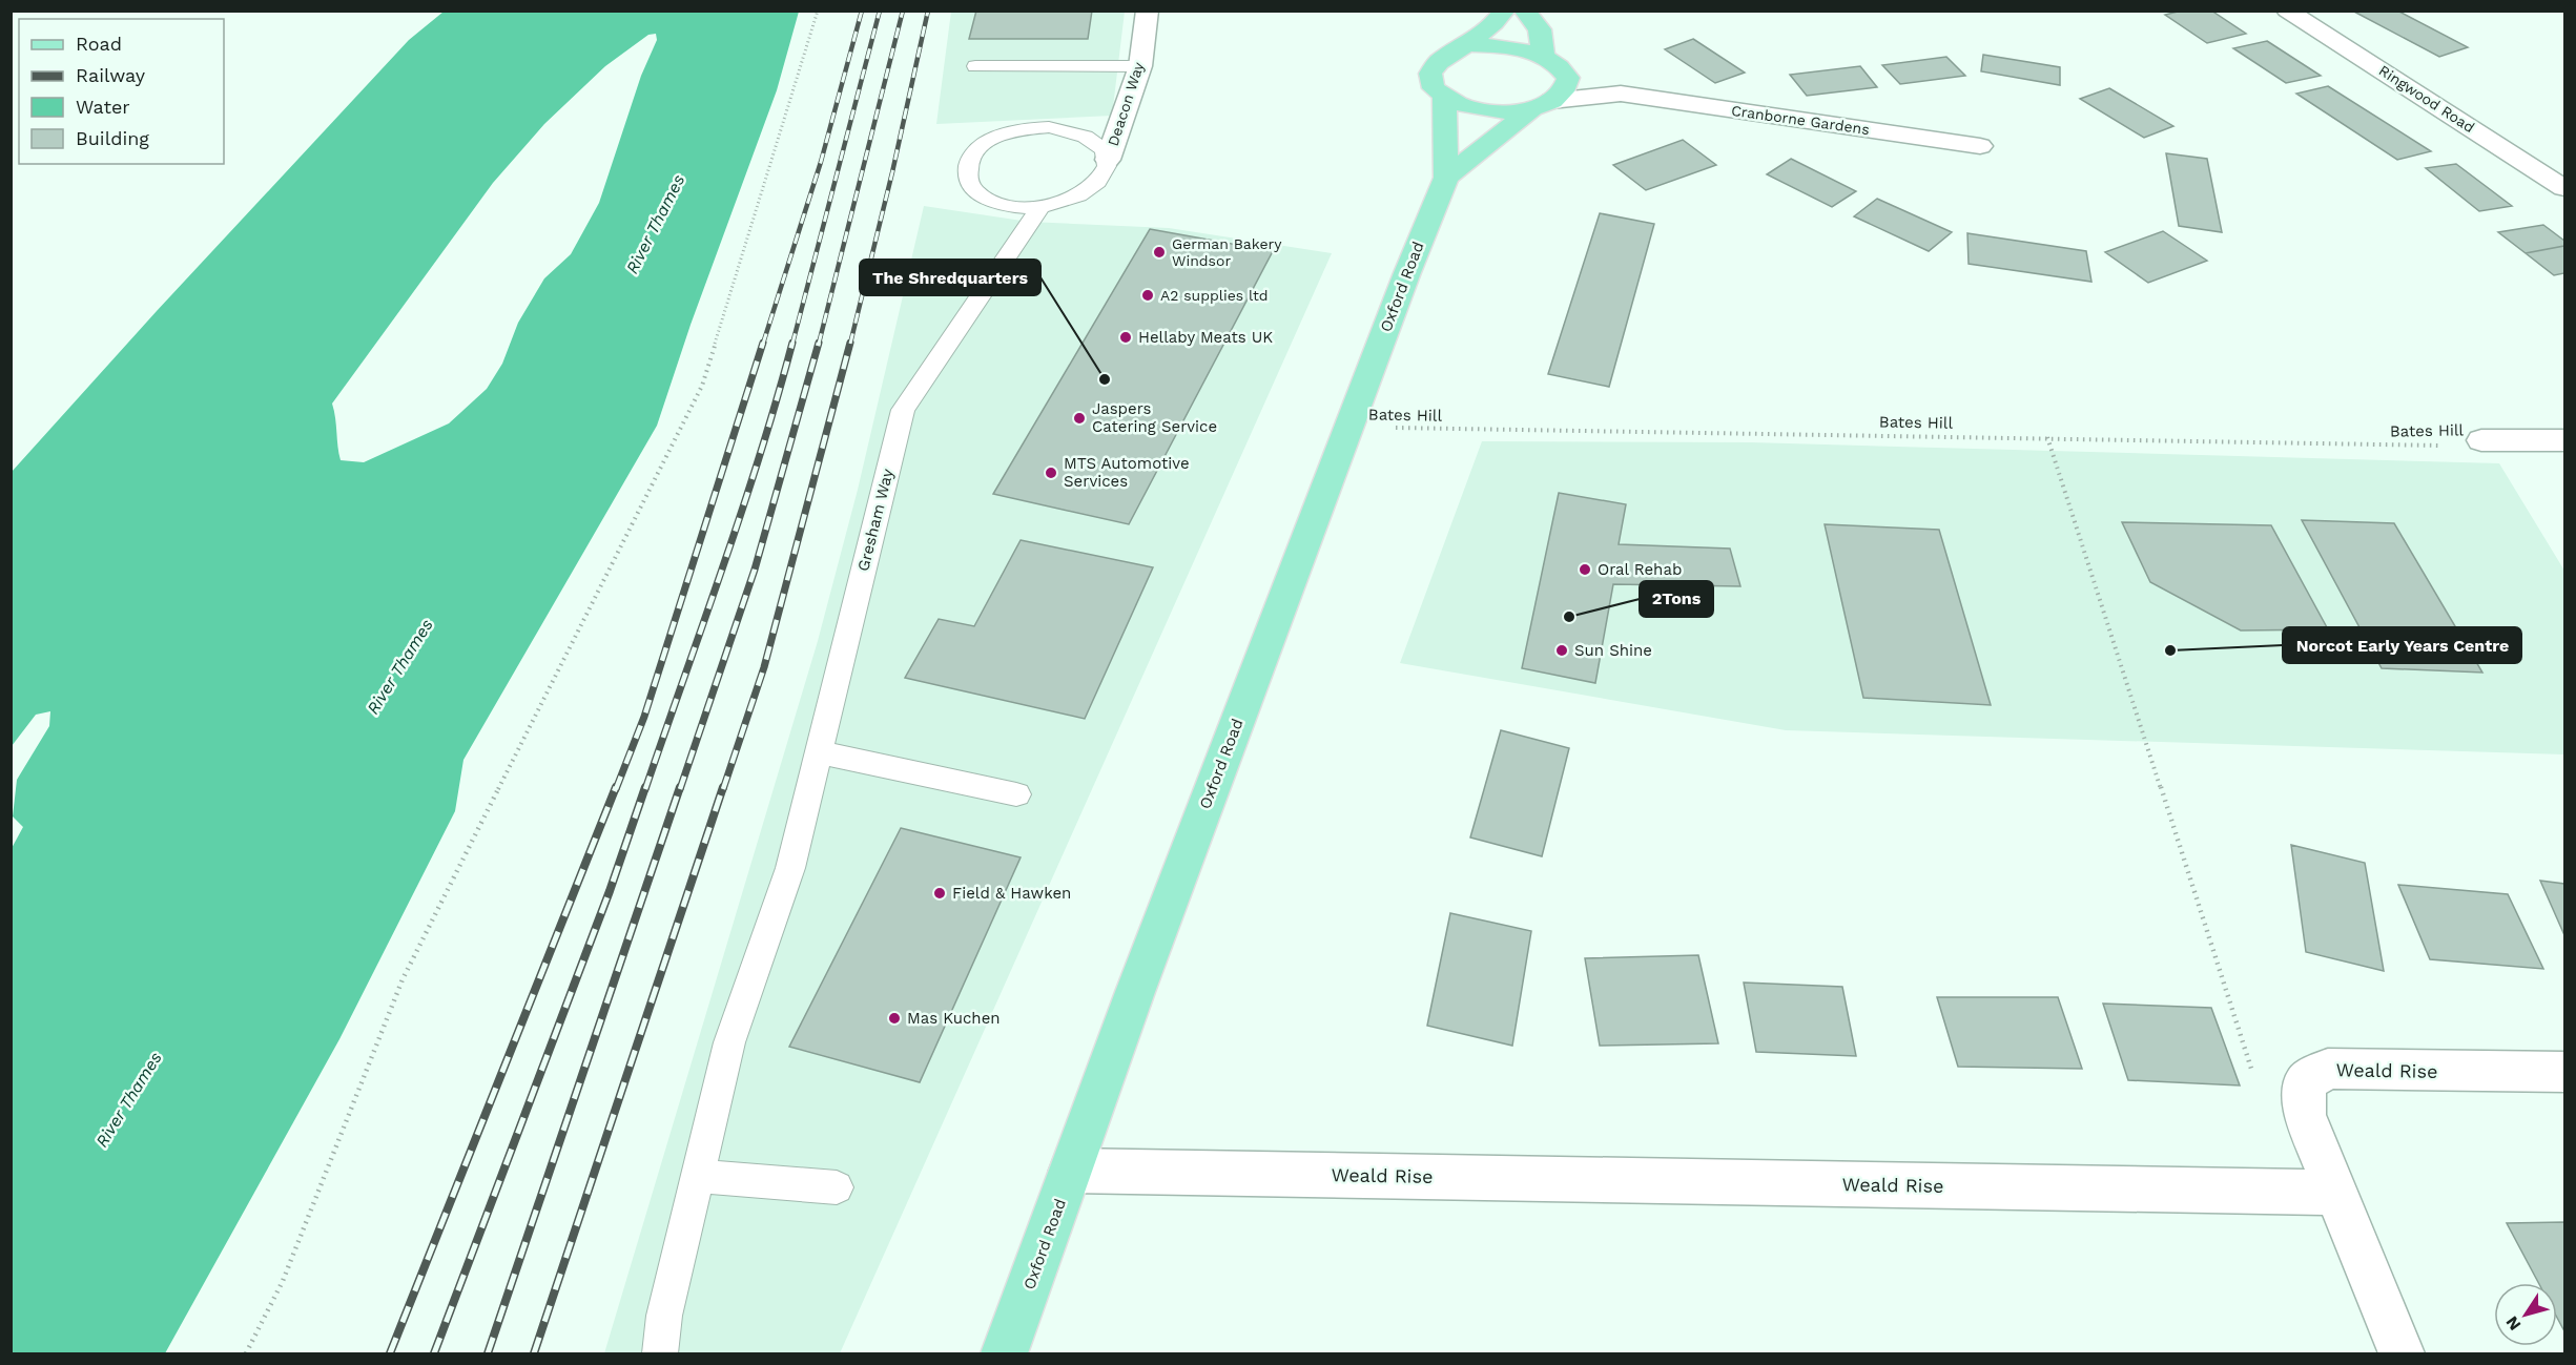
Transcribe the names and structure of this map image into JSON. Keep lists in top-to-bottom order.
{
  "streets": {
    "main road": ["Oxford Road"],
    "street": [
      "Ringwood Road",
      "Deacon Way",
      "Cranborne Gardens",
      "Weald Rise"
    ],
    "lane": ["Gresham Way"],
    "path": ["Bates Hill"]
  },
  "crossings": [
    ["Deacon Way", "Gresham Way"],
    ["Cranborne Gardens", "Oxford Road"],
    ["Oxford Road", "Bates Hill"],
    ["Oxford Road", "Weald Rise"]
  ],
  "water": ["River Thames"],
  "places": [
    "German Bakery Windsor",
    "A2 supplies ltd",
    "Hellaby Meats UK",
    "The Shredquarters",
    "Jaspers Catering Service",
    "MTS Automotive Services",
    "Oral Rehab",
    "2Tons",
    "Sun Shine",
    "Norcot Early Years Centre",
    "Field & Hawken",
    "Mas Kuchen"
  ],
  "legend": [
    "Road",
    "Railway",
    "Water",
    "Building"
  ],
  "north": "bottom left"
}
